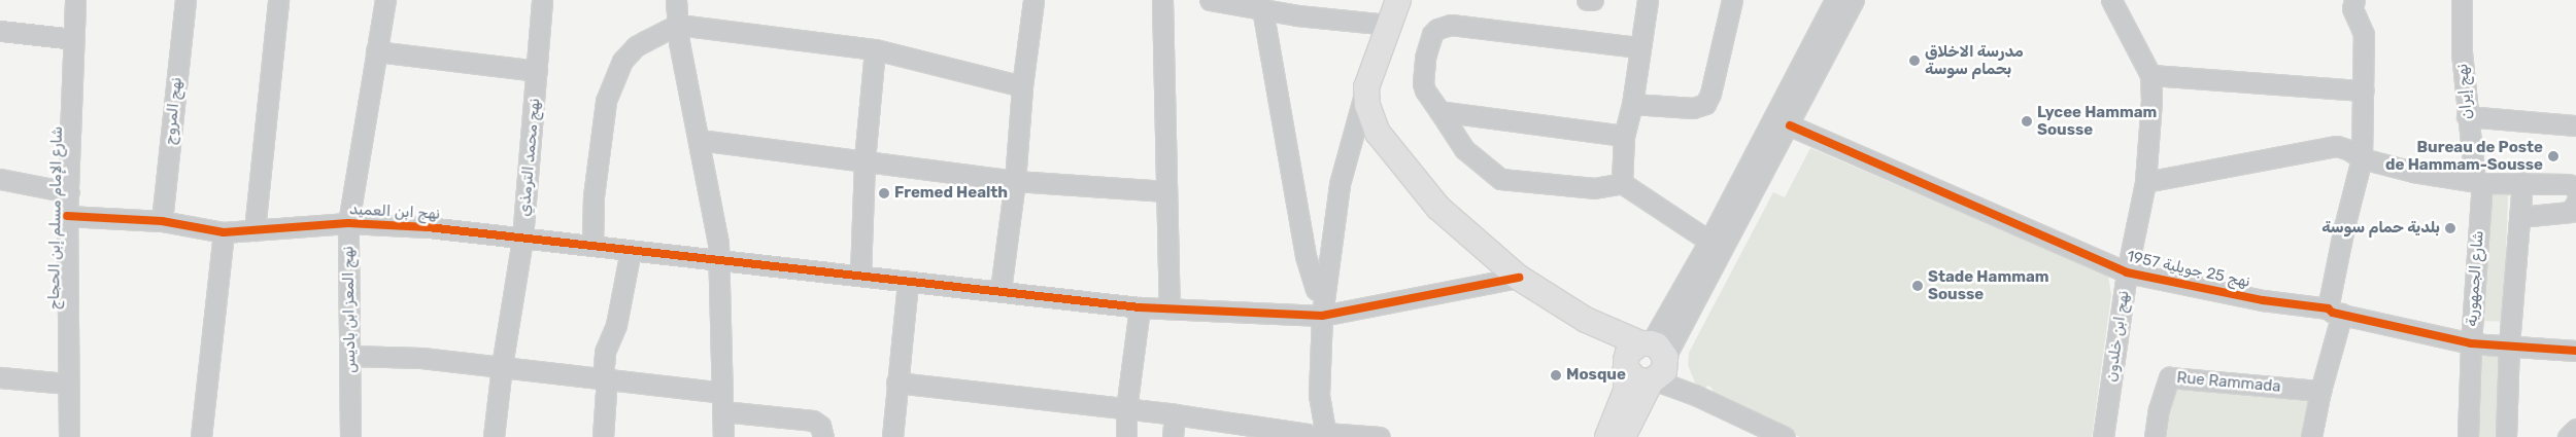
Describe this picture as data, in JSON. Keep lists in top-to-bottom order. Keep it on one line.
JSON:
{"streets":{"street":["نهج إيران","نهج المروج","نهج محمد الترمذي","نهج ابن العميد","شارع اﻹمام مسلم إبن الحجاج","نهج 25 جويلية 1957","شارع الجمهورية","نهج المعز ابن باديس","نهج ابن خلدون","Rue Rammada"]},"crossings":[["نهج إيران","شارع الجمهورية"],["نهج المروج","نهج ابن العميد"],["نهج محمد الترمذي","نهج ابن العميد"],["نهج ابن العميد","شارع اﻹمام مسلم إبن الحجاج"],["نهج ابن العميد","نهج المعز ابن باديس"],["نهج 25 جويلية 1957","شارع الجمهورية"],["نهج 25 جويلية 1957","نهج ابن خلدون"]],"places":["مدرسة الاخلاق بحمام سوسة","Lycee Hammam Sousse","Bureau de Poste de Hammam-Sousse","Fremed Health","بلدية حمام سوسة","Stade Hammam Sousse","Mosque"]}
